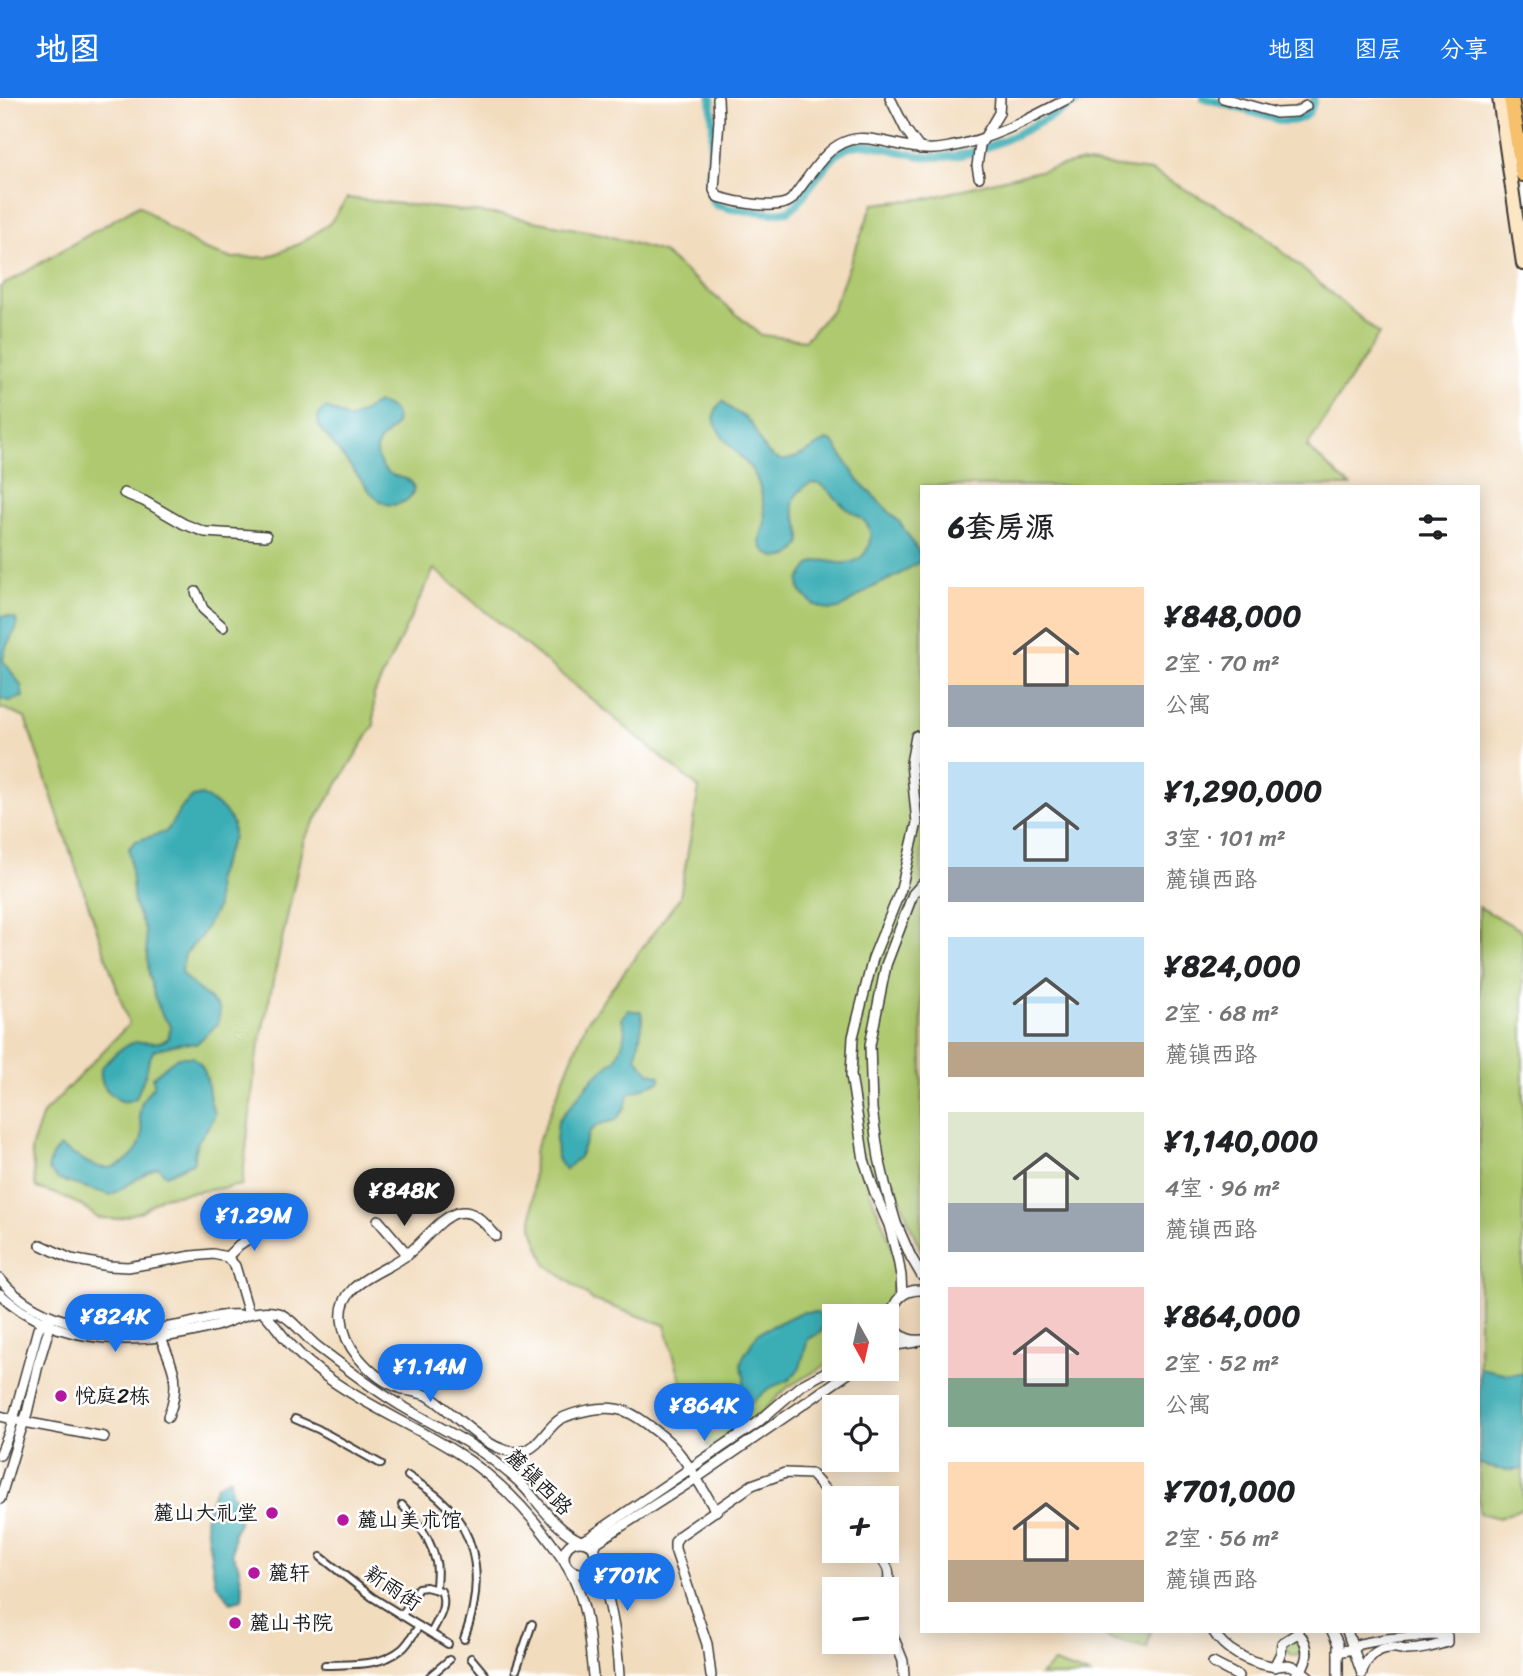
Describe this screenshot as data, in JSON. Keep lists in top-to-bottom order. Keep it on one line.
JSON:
{"streets":{"street":["麓镇西路","新雨街"]},"places":["悦庭2栋","麓山大礼堂","麓山美术馆","麓轩","麓山书院"],"north":"bottom","page":{"header":"地图","nav":["地图","图层","分享"],"heading":"6套房源","list":[{"name":"¥848,000","note":"2室 · 70 m² · 公寓"},{"name":"¥1,290,000","note":"3室 · 101 m² · 麓镇西路"},{"name":"¥824,000","note":"2室 · 68 m² · 麓镇西路"},{"name":"¥1,140,000","note":"4室 · 96 m² · 麓镇西路"},{"name":"¥864,000","note":"2室 · 52 m² · 公寓"},{"name":"¥701,000","note":"2室 · 56 m² · 麓镇西路"}],"price":["¥848K","¥1.29M","¥824K","¥1.14M","¥864K","¥701K"],"map_buttons":["+","−"]}}
